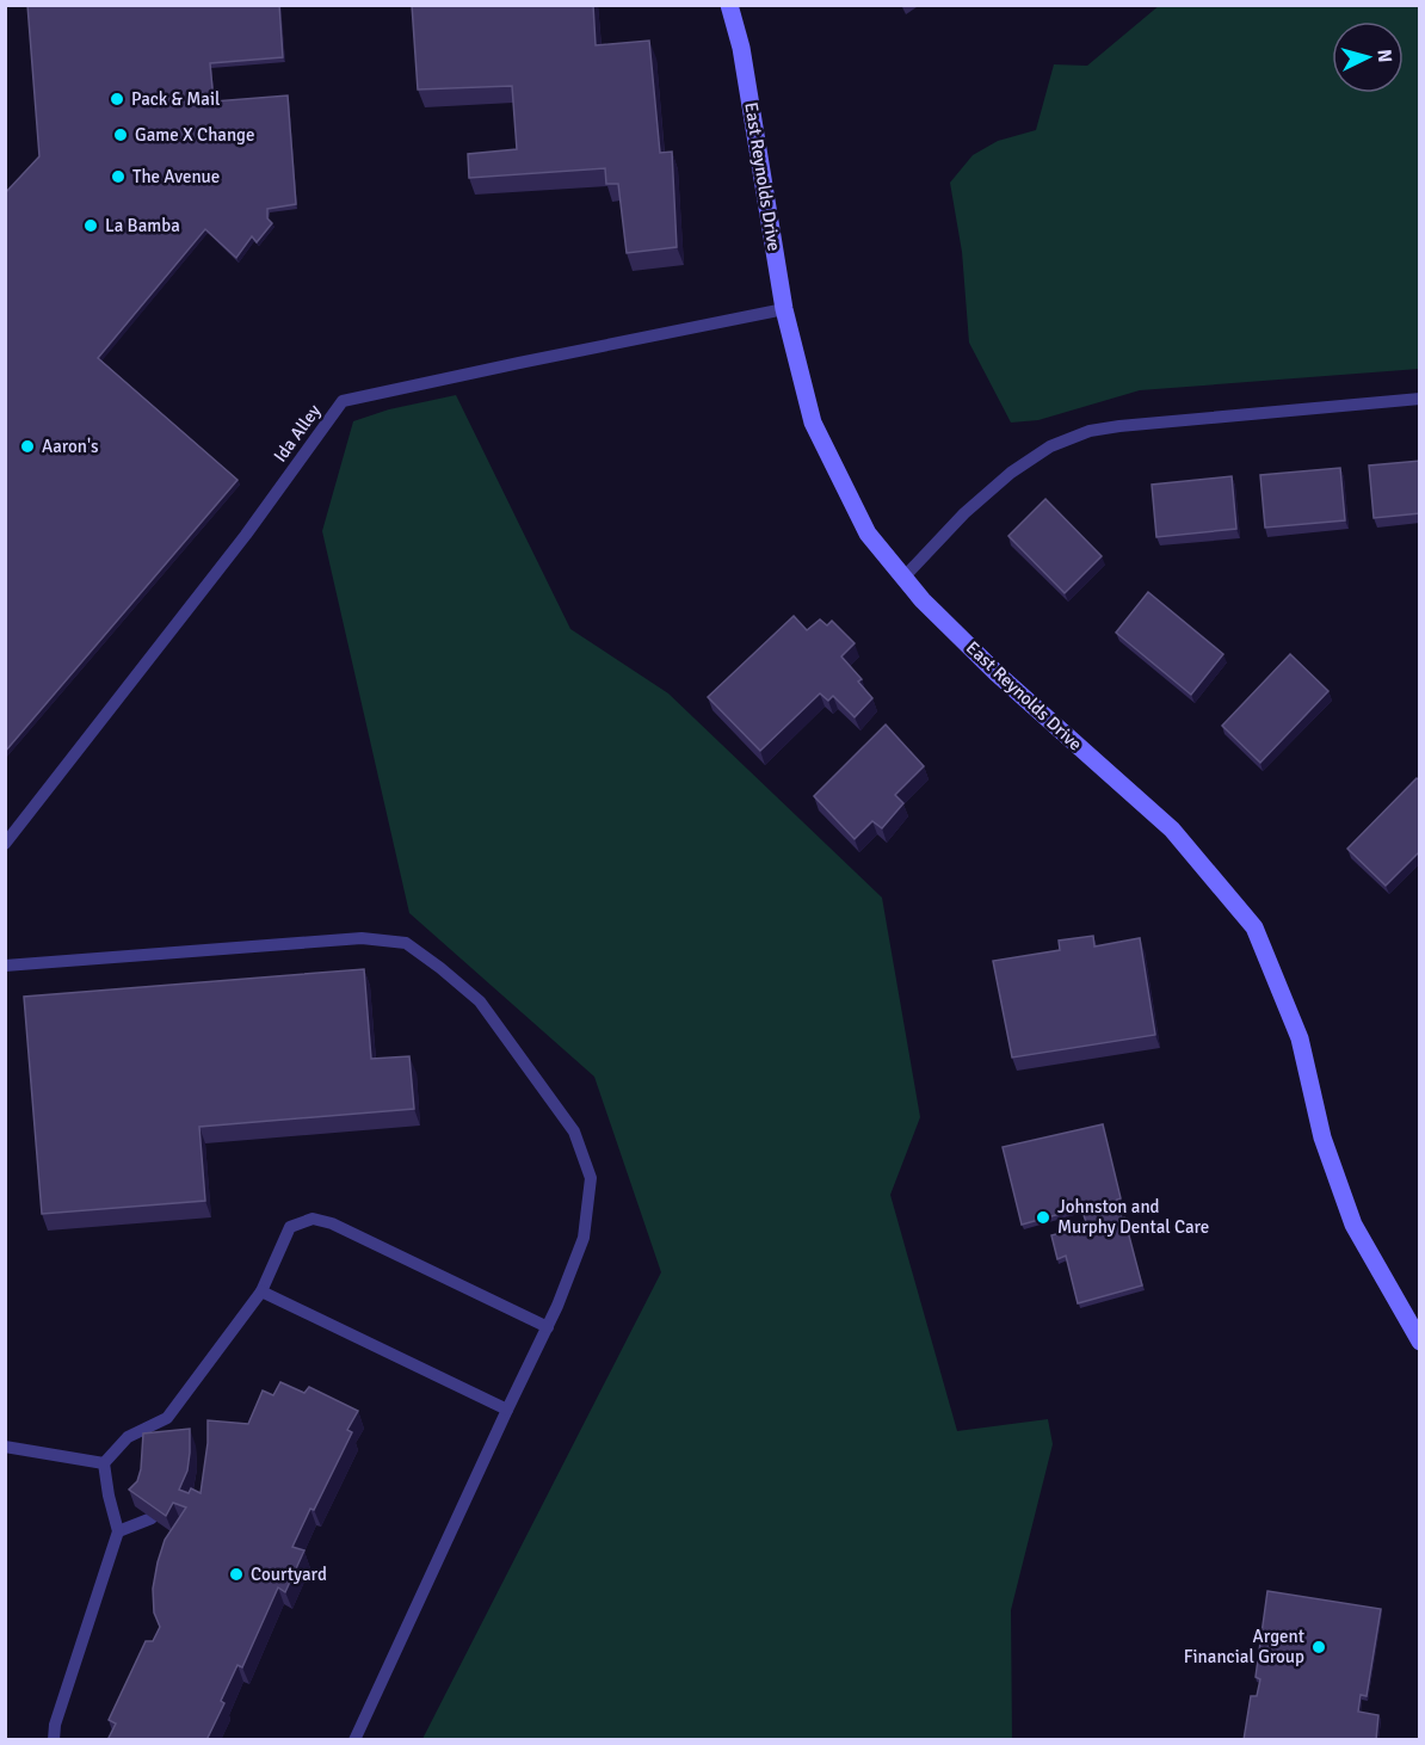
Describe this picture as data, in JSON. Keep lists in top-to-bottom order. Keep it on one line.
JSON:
{"streets":{"street":["East Reynolds Drive"],"lane":["Ida Alley"]},"crossings":[["East Reynolds Drive","Ida Alley"]],"places":["Pack & Mail","Game X Change","The Avenue","La Bamba","Aaron's","Johnston and Murphy Dental Care","Courtyard","Argent Financial Group"],"north":"right"}
